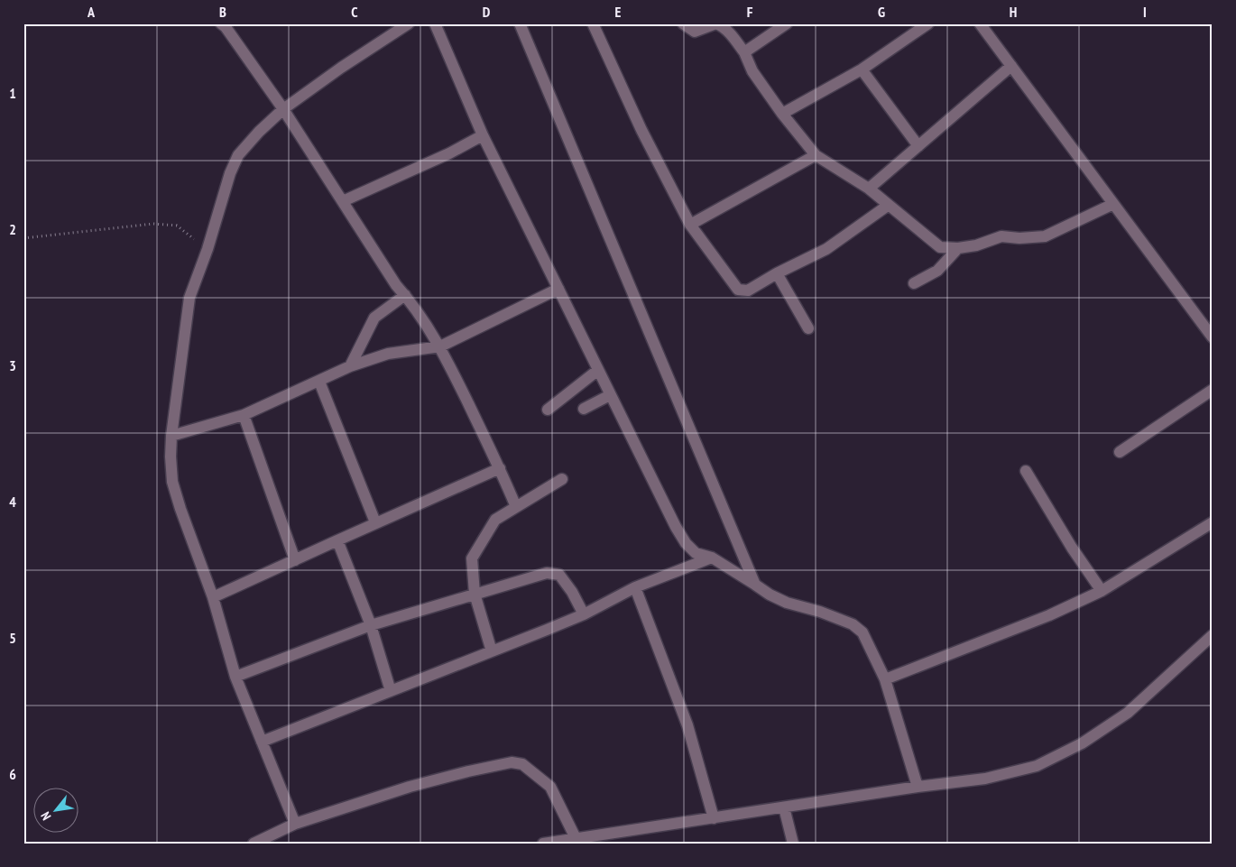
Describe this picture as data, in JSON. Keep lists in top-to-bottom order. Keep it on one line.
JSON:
{"north":"bottom left","grid":{"columns":["A","B","C","D","E","F","G","H","I"],"rows":["1","2","3","4","5","6"]}}
